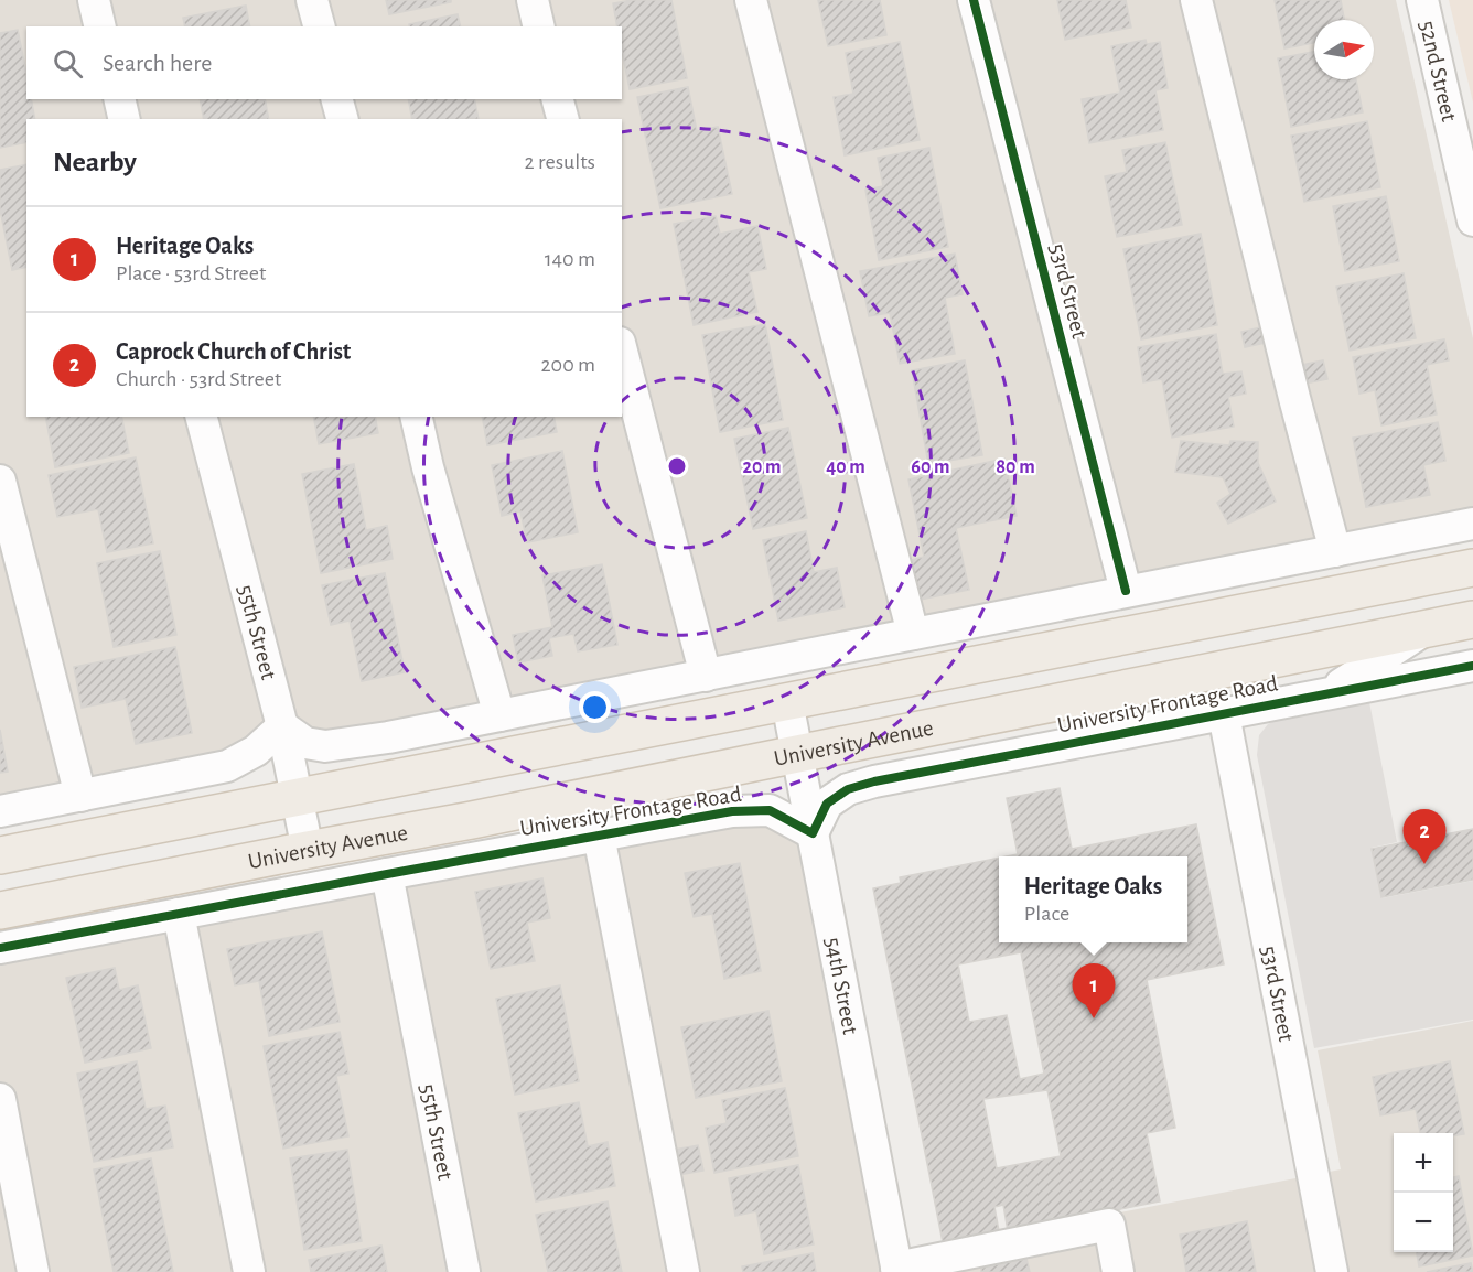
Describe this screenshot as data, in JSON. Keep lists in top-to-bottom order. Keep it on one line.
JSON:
{"streets":{"main road":["University Avenue"],"street":["52nd Street","53rd Street","55th Street","University Frontage Road","54th Street"]},"crossings":[["53rd Street","University Frontage Road"],["55th Street","University Frontage Road"],["55th Street","University Avenue"],["University Frontage Road","54th Street"],["University Avenue","54th Street"]],"north":"right","page":{"search":"Search here","heading":["Nearby","2 results"],"list":[{"mark":"1","name":"Heritage Oaks","note":"Place · 53rd Street","value":"140 m"},{"mark":"2","name":"Caprock Church of Christ","note":"Church · 53rd Street","value":"200 m"}],"pins":["2","1"],"popup":["Heritage Oaks","Place"],"map_buttons":["+","−"]},"rings":["20 m","40 m","60 m","80 m"]}
